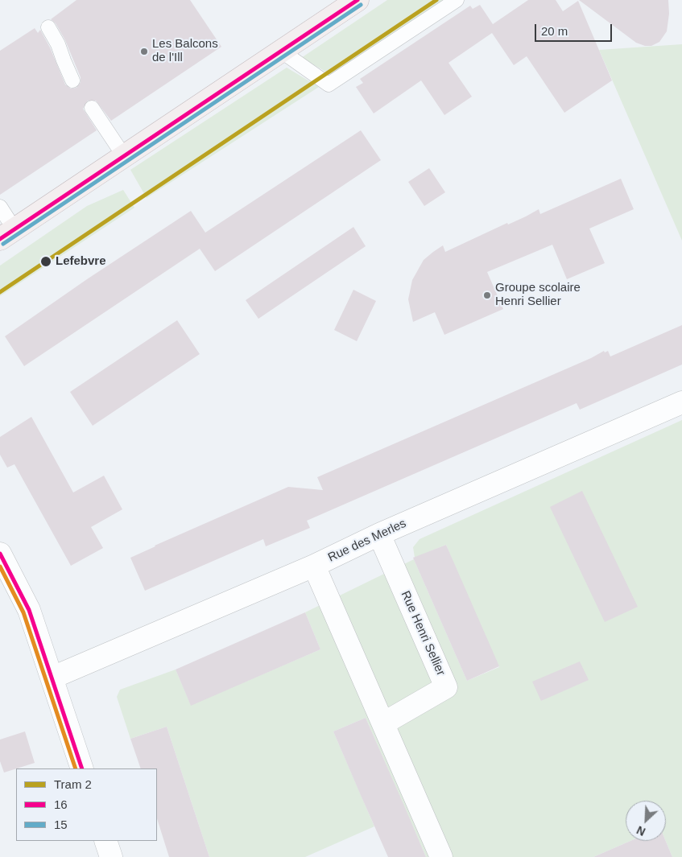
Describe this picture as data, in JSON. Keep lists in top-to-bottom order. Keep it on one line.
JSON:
{"streets":{"street":["Rue des Merles","Rue Henri Sellier"]},"crossings":[["Rue des Merles","Rue Henri Sellier"]],"places":["Les Balcons de l'Ill","Lefebvre","Groupe scolaire Henri Sellier"],"lines":["tram line 2","transit line 16","transit line 15"],"legend":["Tram 2","16","15"],"scale_bar":"20 m","north":"bottom left"}
